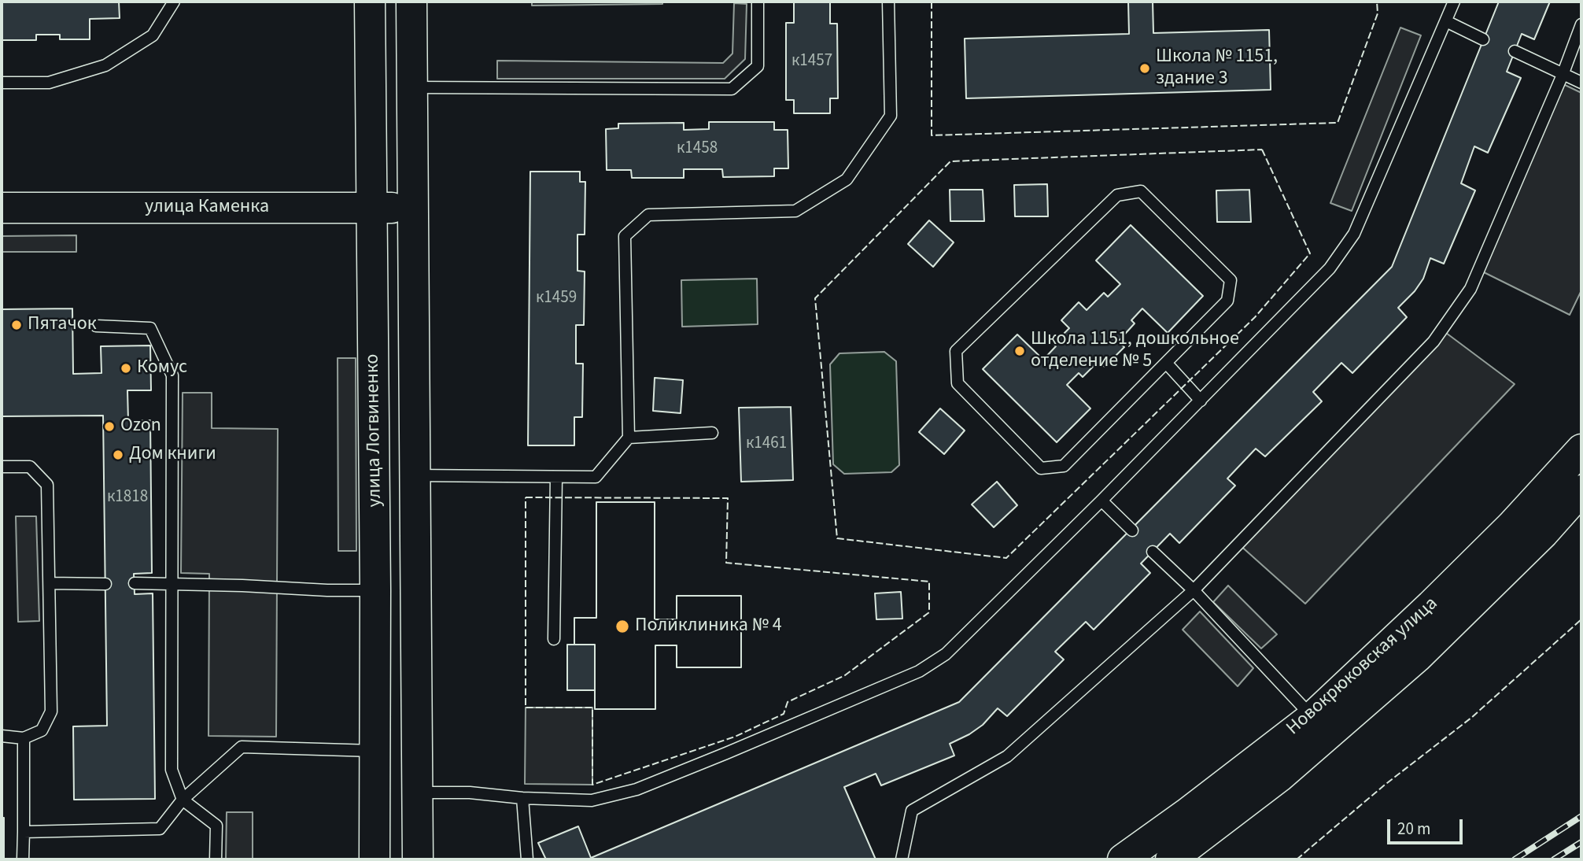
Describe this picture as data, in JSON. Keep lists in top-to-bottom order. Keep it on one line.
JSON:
{"streets":{"main road":["улица Каменка","улица Логвиненко","Новокрюковская улица"]},"crossings":[["улица Каменка","улица Логвиненко"]],"places":["Школа № 1151, здание 3","Пятачок","Школа 1151, дошкольное отделение № 5","Комус","Ozon","Дом книги","Поликлиника № 4"],"house_numbers":["к1457","к1458","к1459","к1461","к1818"],"scale_bar":"20 m"}
